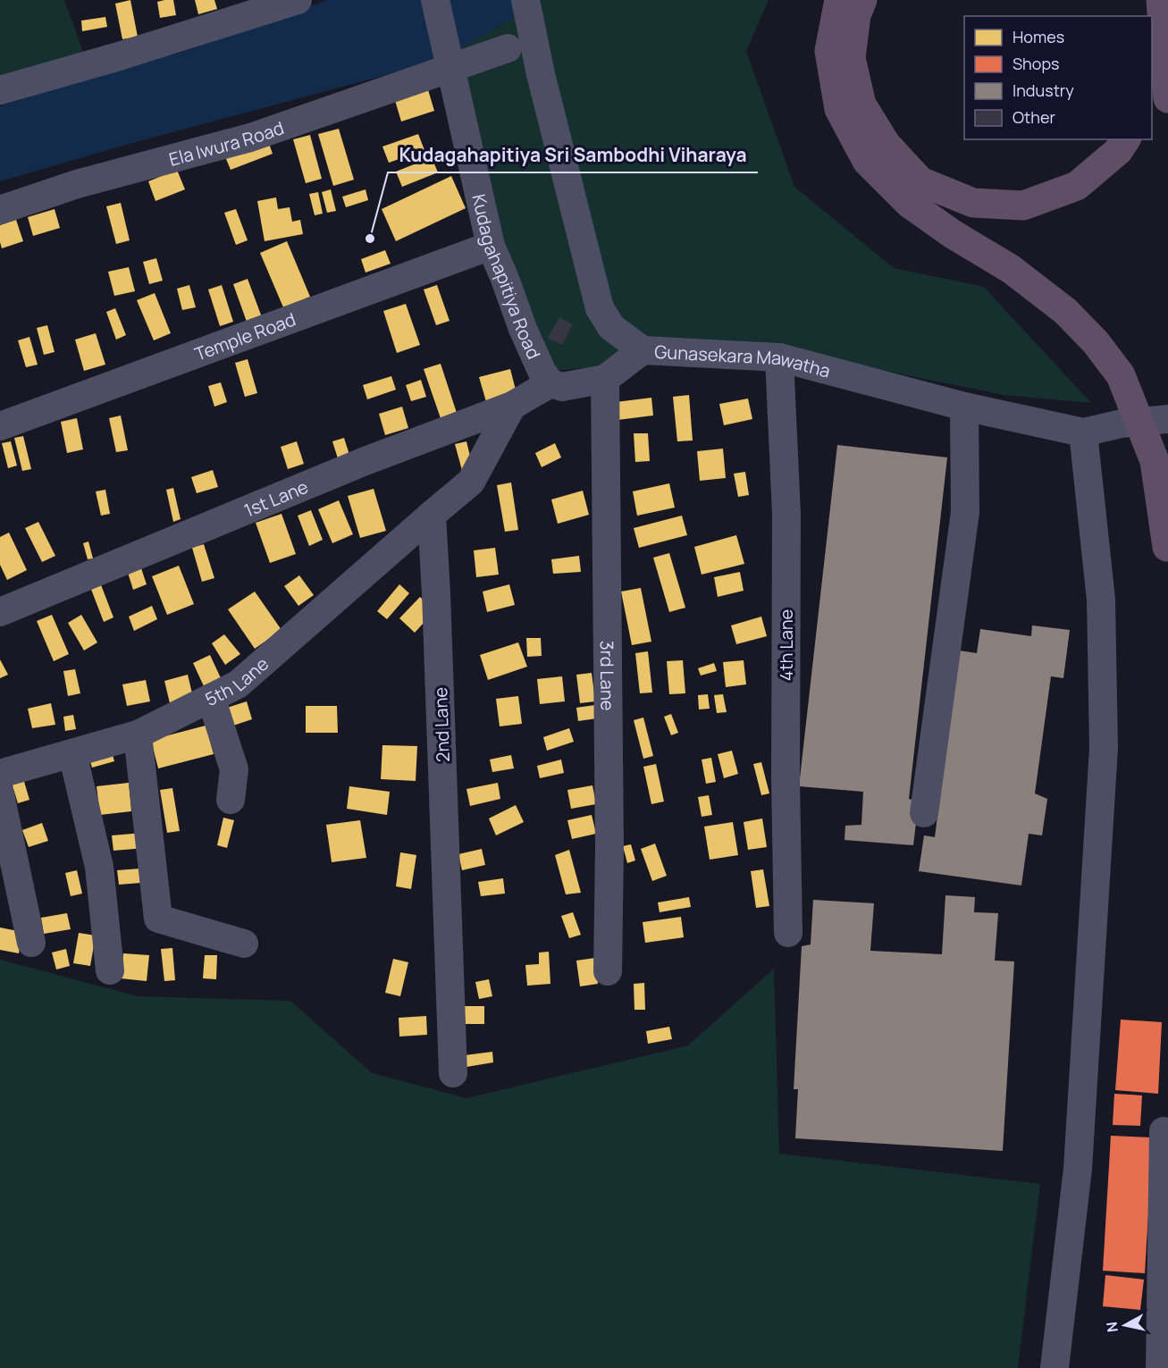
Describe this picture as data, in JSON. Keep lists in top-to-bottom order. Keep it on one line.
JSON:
{"streets":{"street":["Ela Iwura Road","Kudagahapitiya Road","Temple Road","Gunasekara Mawatha","1st Lane","4th Lane","3rd Lane","5th Lane","2nd Lane"]},"crossings":[["Ela Iwura Road","Kudagahapitiya Road"],["Kudagahapitiya Road","Temple Road"],["Kudagahapitiya Road","1st Lane"],["Gunasekara Mawatha","4th Lane"],["5th Lane","2nd Lane"]],"places":["Kudagahapitiya Sri Sambodhi Viharaya"],"legend":["Homes","Shops","Industry","Other"],"north":"left"}
